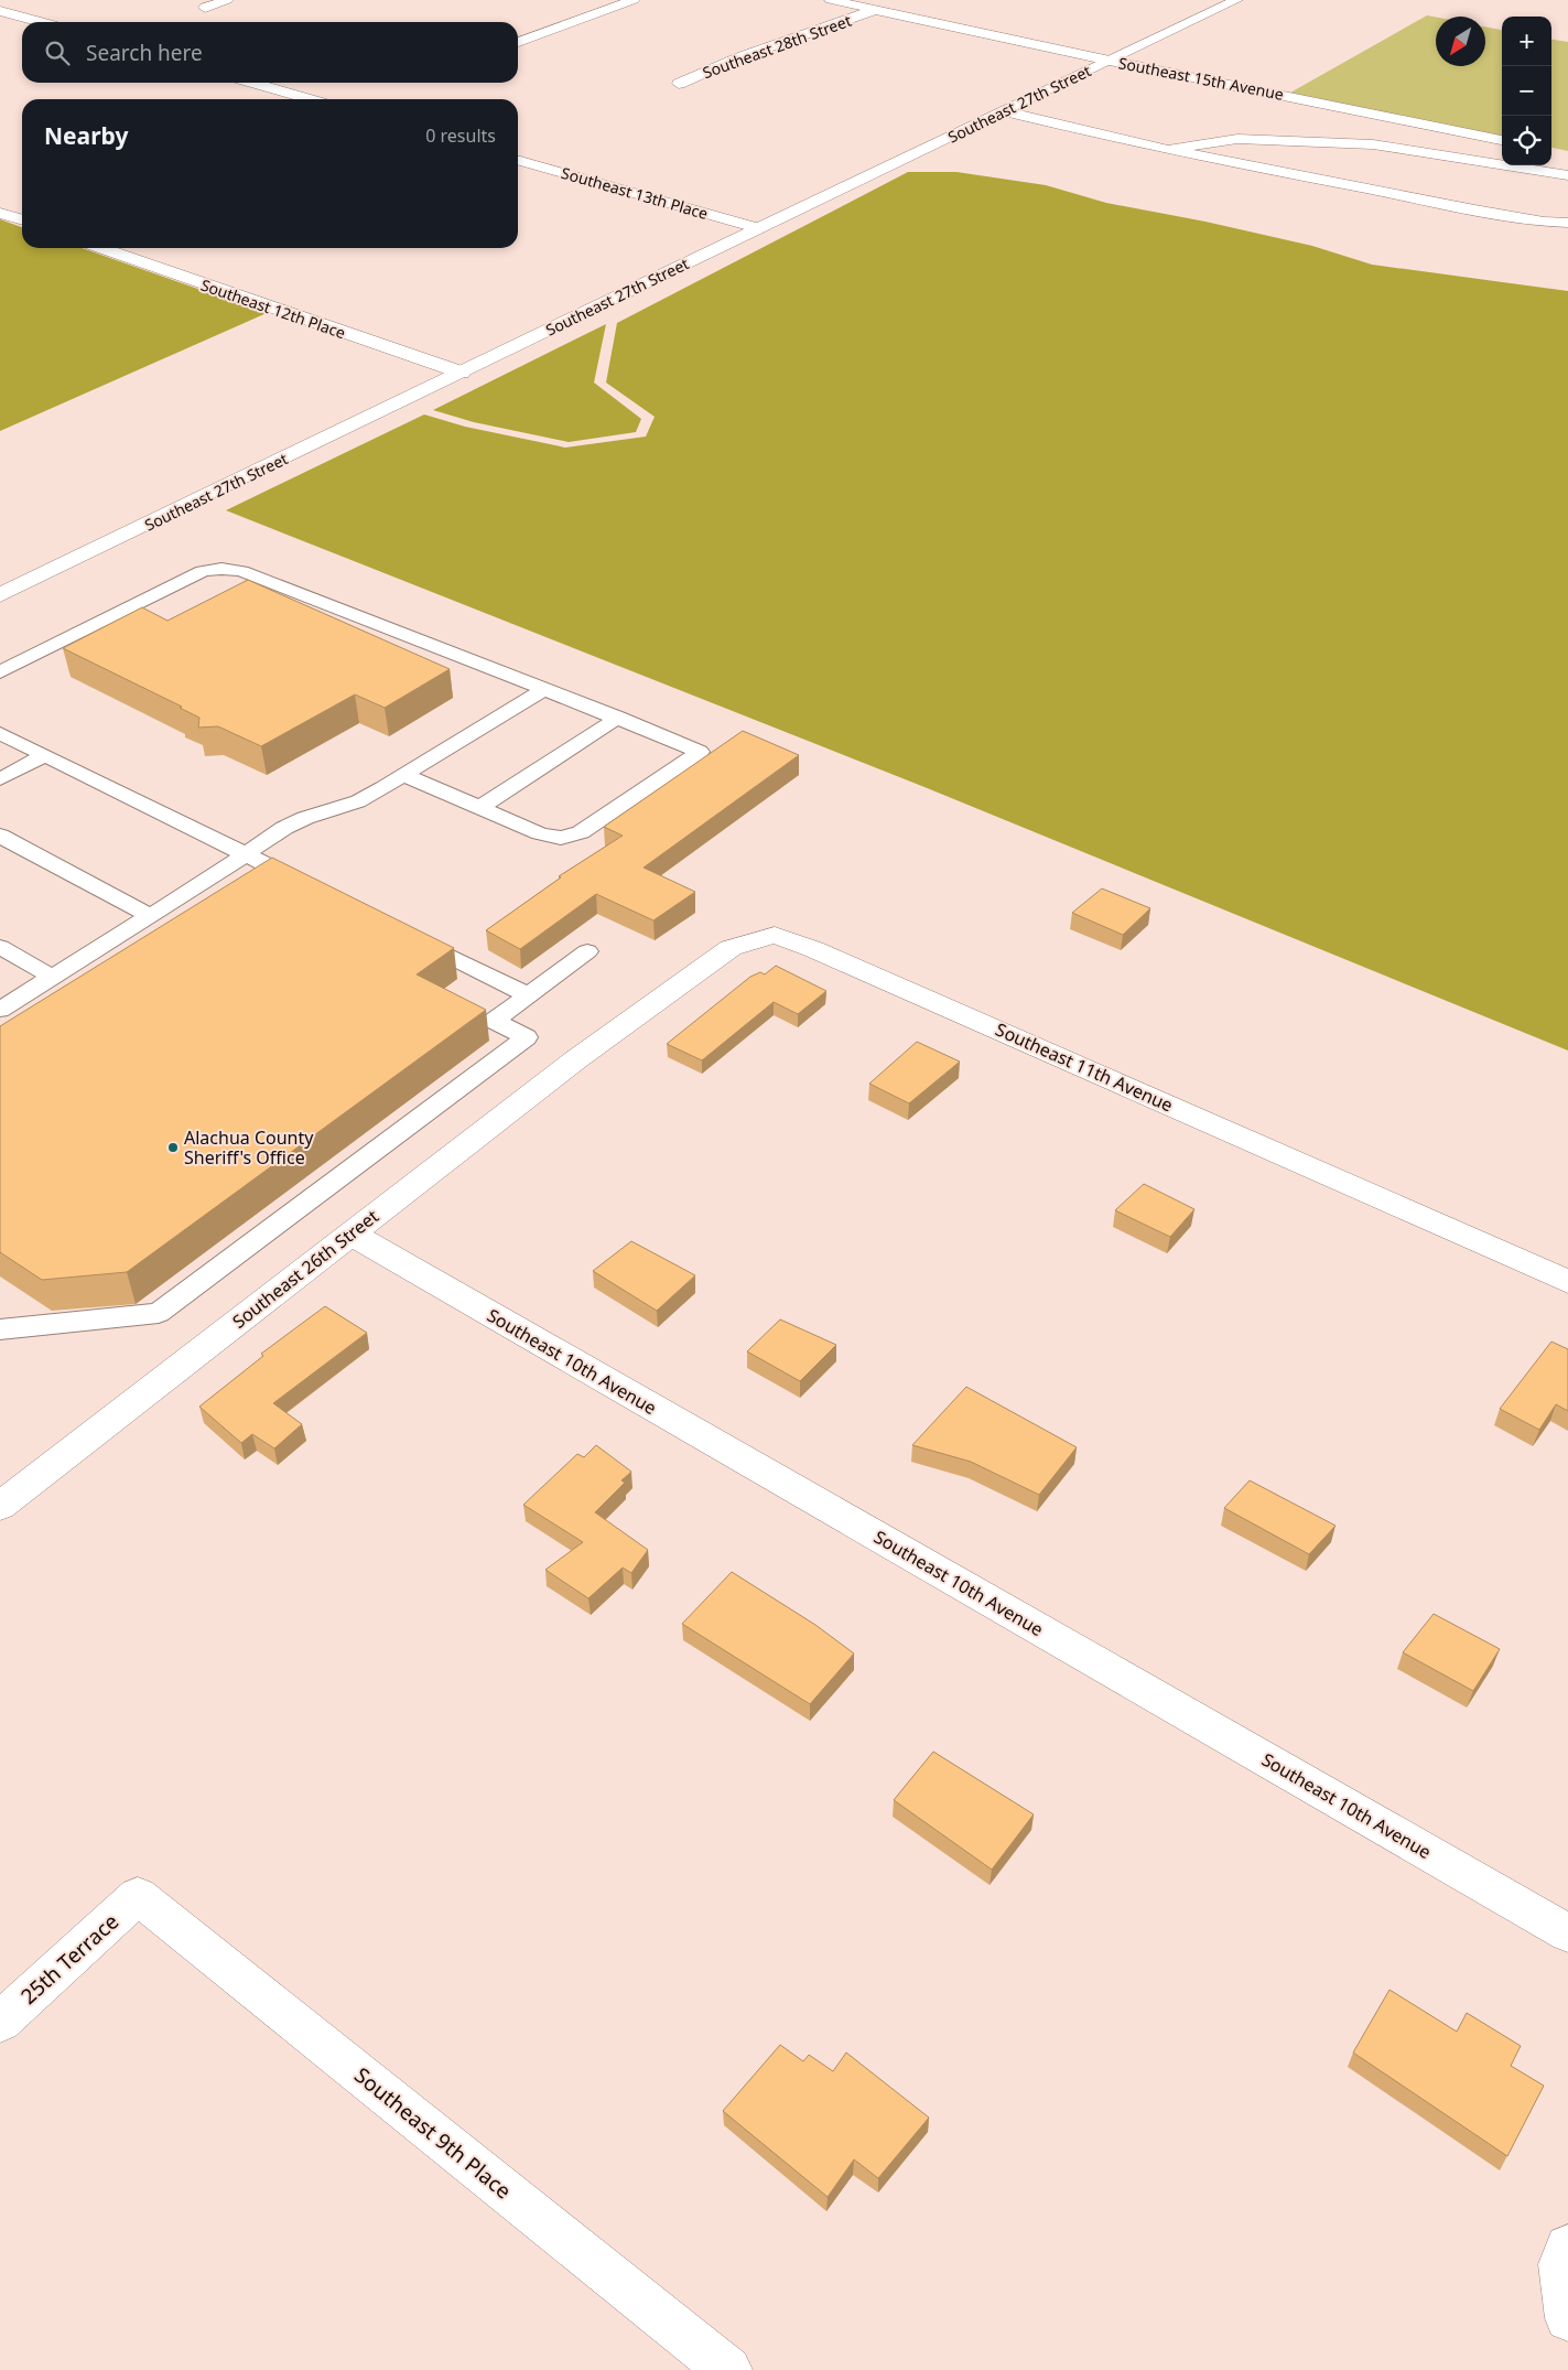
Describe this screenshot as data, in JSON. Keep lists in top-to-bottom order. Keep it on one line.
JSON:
{"streets":{"street":["Southeast 28th Street","Southeast 15th Avenue","Southeast 27th Street","Southeast 13th Place","Southeast 12th Place","Southeast 11th Avenue","Southeast 26th Street","Southeast 10th Avenue","25th Terrace","Southeast 9th Place"]},"crossings":[["Southeast 28th Street","Southeast 15th Avenue"],["Southeast 15th Avenue","Southeast 27th Street"],["Southeast 27th Street","Southeast 13th Place"],["Southeast 27th Street","Southeast 12th Place"],["Southeast 11th Avenue","Southeast 26th Street"],["Southeast 26th Street","Southeast 10th Avenue"],["25th Terrace","Southeast 9th Place"]],"places":["Alachua County Sheriff's Office"],"north":"bottom left","page":{"map_buttons":["+","−"],"search":"Search here","heading":["Nearby","0 results"]}}
